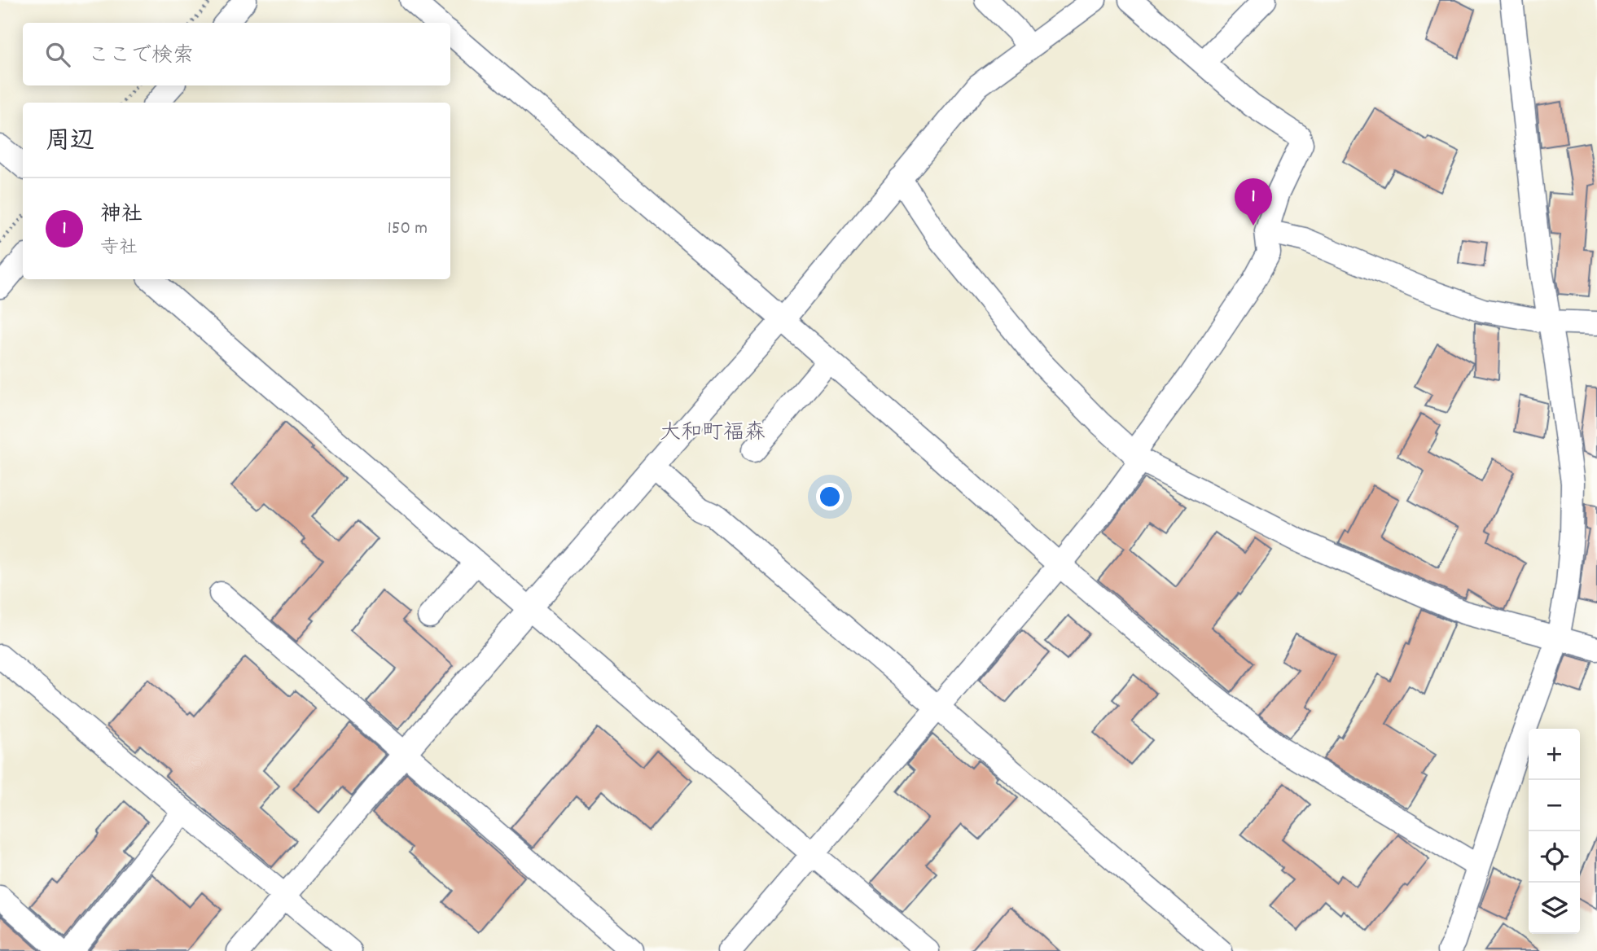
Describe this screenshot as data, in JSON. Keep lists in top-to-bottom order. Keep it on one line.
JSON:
{"districts":["大和町福森"],"page":{"search":"ここで検索","heading":"周辺","list":[{"mark":"1","name":"神社","note":"寺社","value":"150 m"}],"pins":"1","map_buttons":["+","−"]}}
